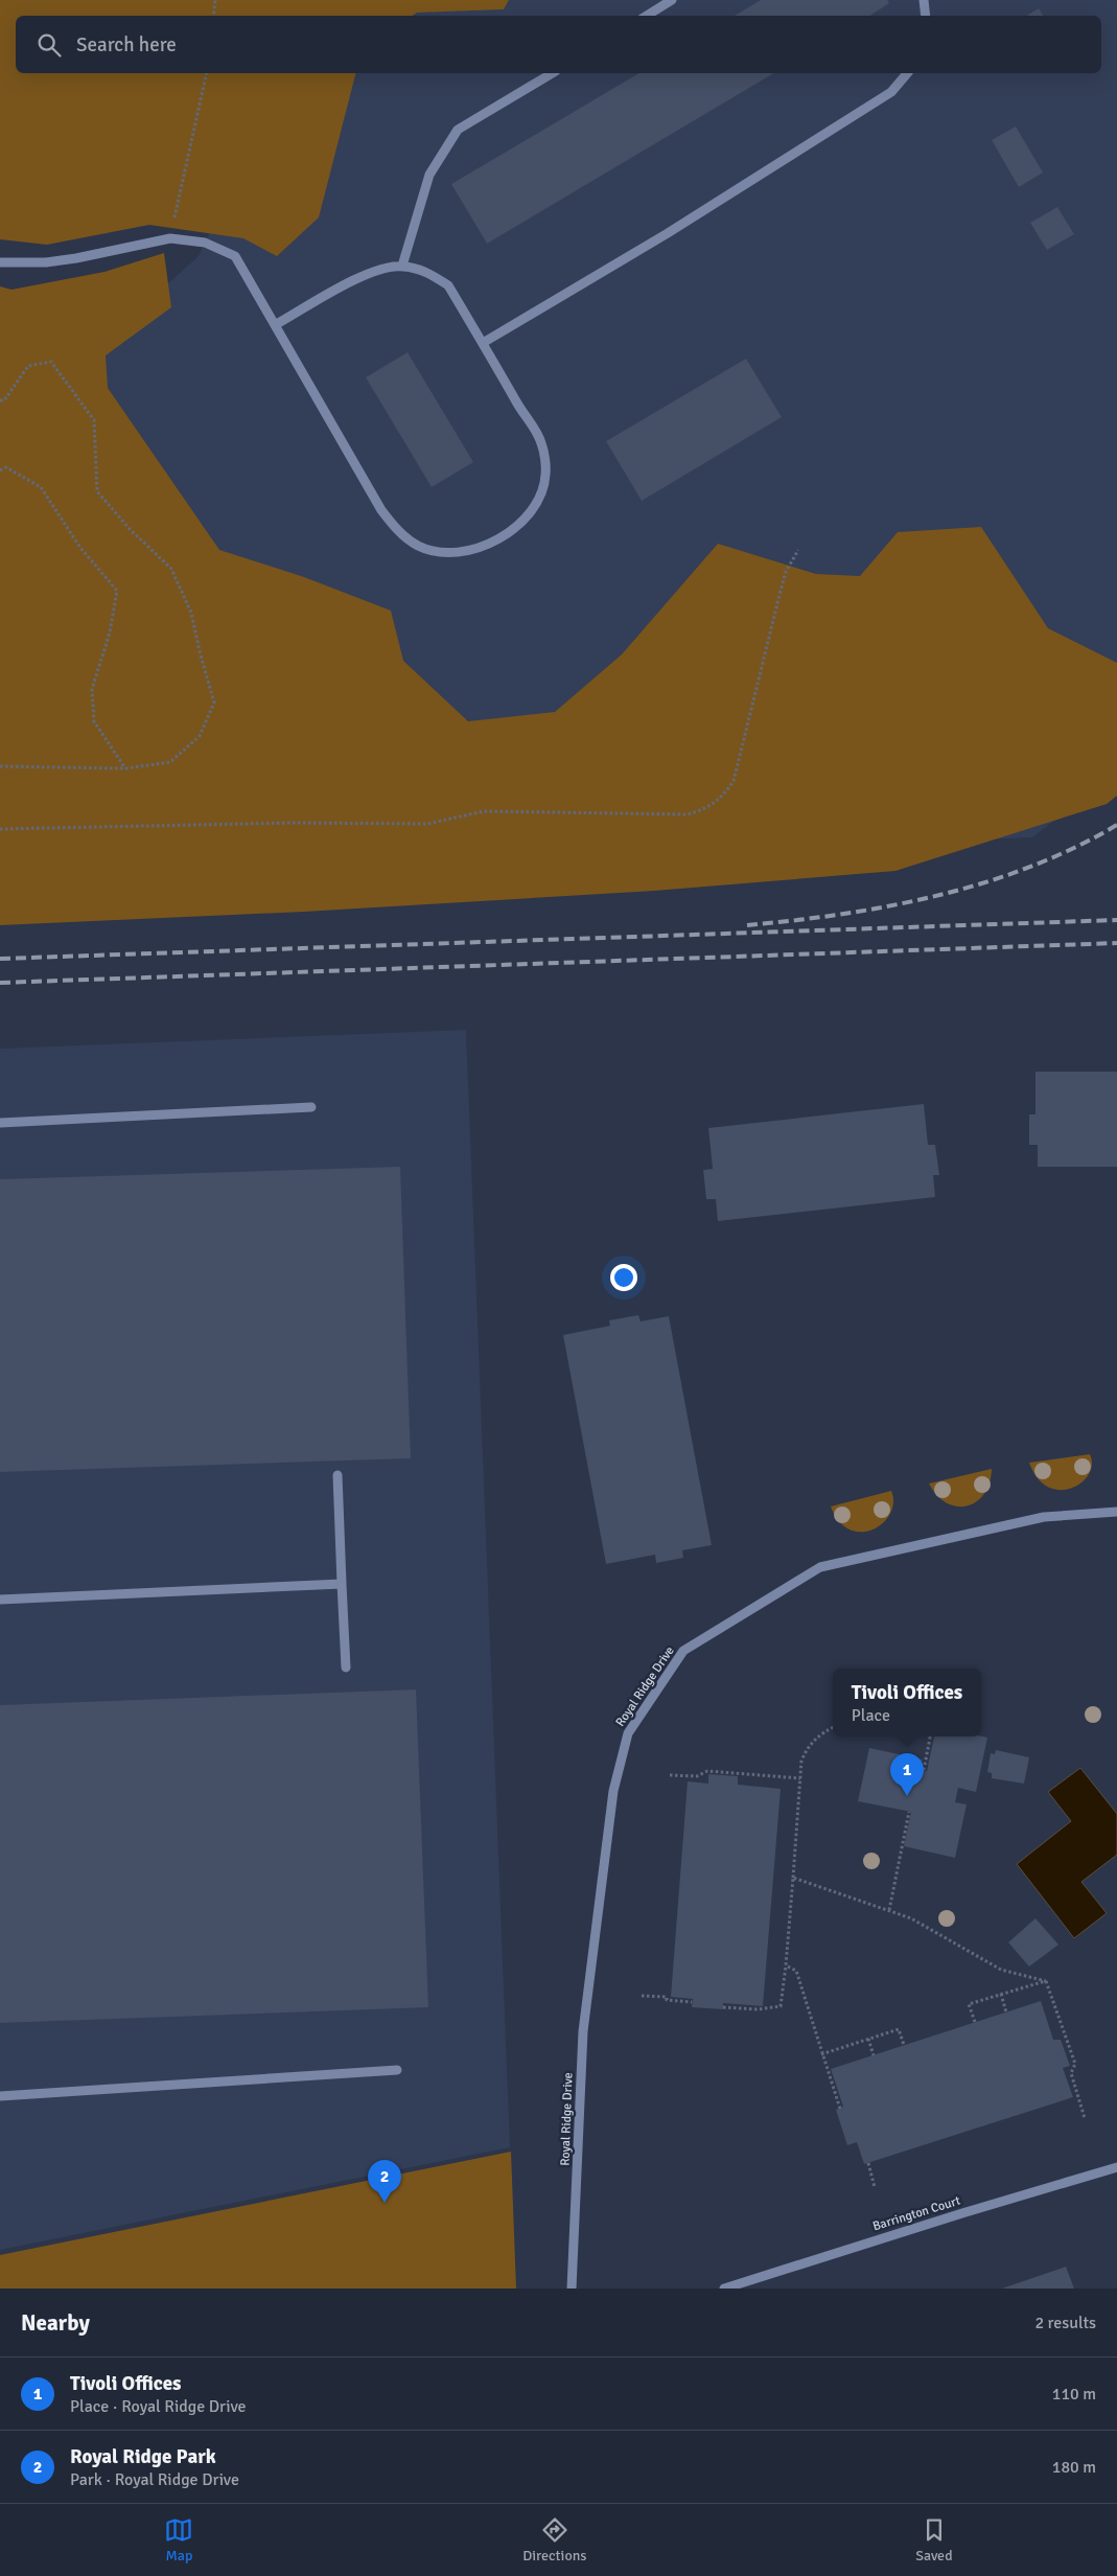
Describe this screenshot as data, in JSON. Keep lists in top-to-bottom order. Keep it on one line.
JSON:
{"streets":{"street":["Royal Ridge Drive","Barrington Court"]},"page":{"search":"Search here","popup":["Tivoli Offices","Place"],"pins":["1","2"],"heading":["Nearby","2 results"],"list":[{"mark":"1","name":"Tivoli Offices","note":"Place · Royal Ridge Drive","value":"110 m"},{"mark":"2","name":"Royal Ridge Park","note":"Park · Royal Ridge Drive","value":"180 m"}],"nav":["Map","Directions","Saved"]}}
